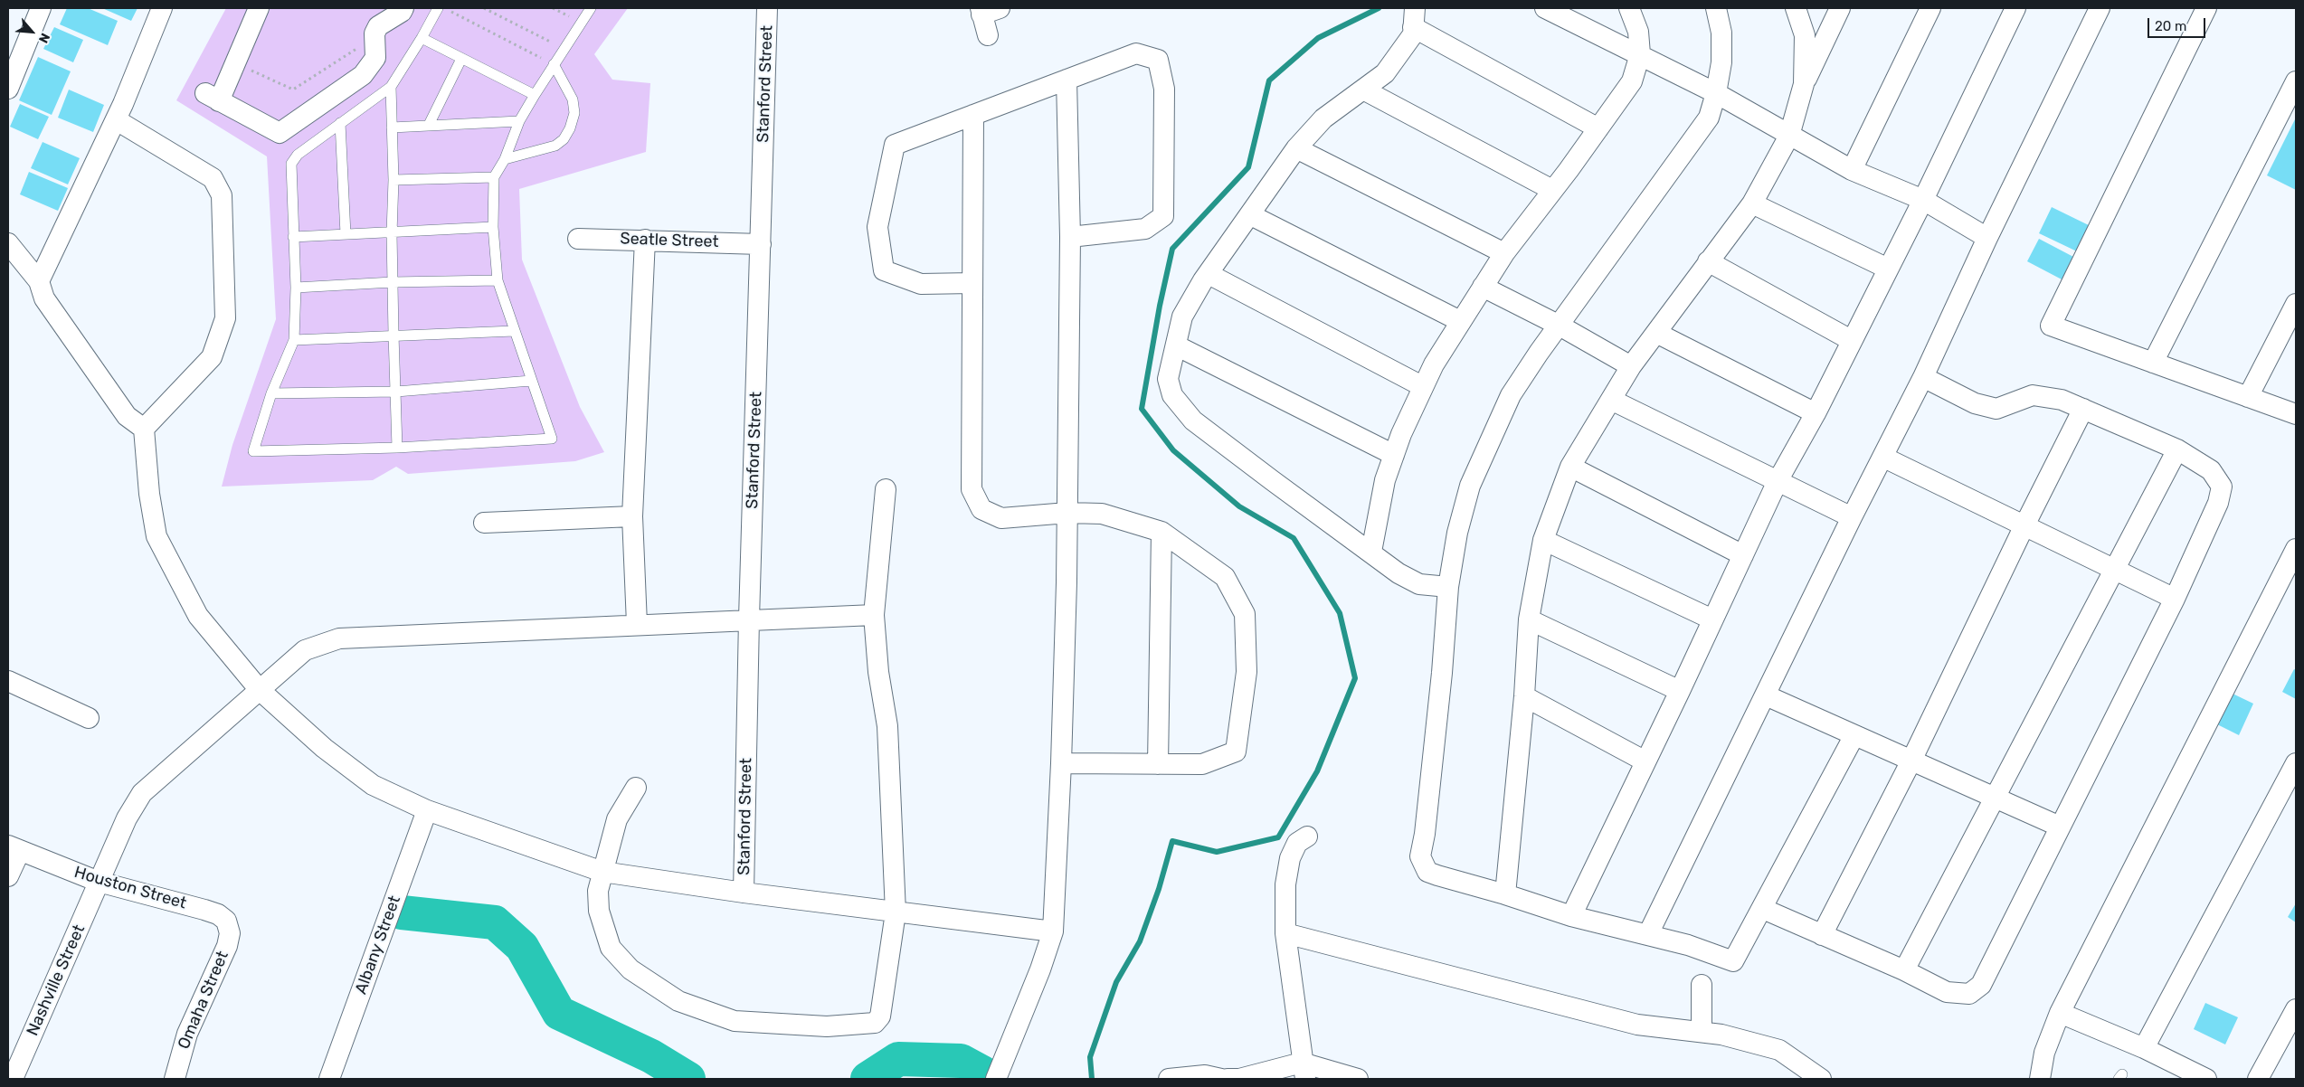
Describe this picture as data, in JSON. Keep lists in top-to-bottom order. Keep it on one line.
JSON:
{"streets":{"street":["Stanford Street","Seatle Street","Houston Street","Albany Street","Nashville Street","Omaha Street"]},"crossings":[["Stanford Street","Seatle Street"],["Stanford Street","Nashville Street"],["Houston Street","Nashville Street"],["Houston Street","Omaha Street"]],"scale_bar":"20 m","north":"bottom right"}
